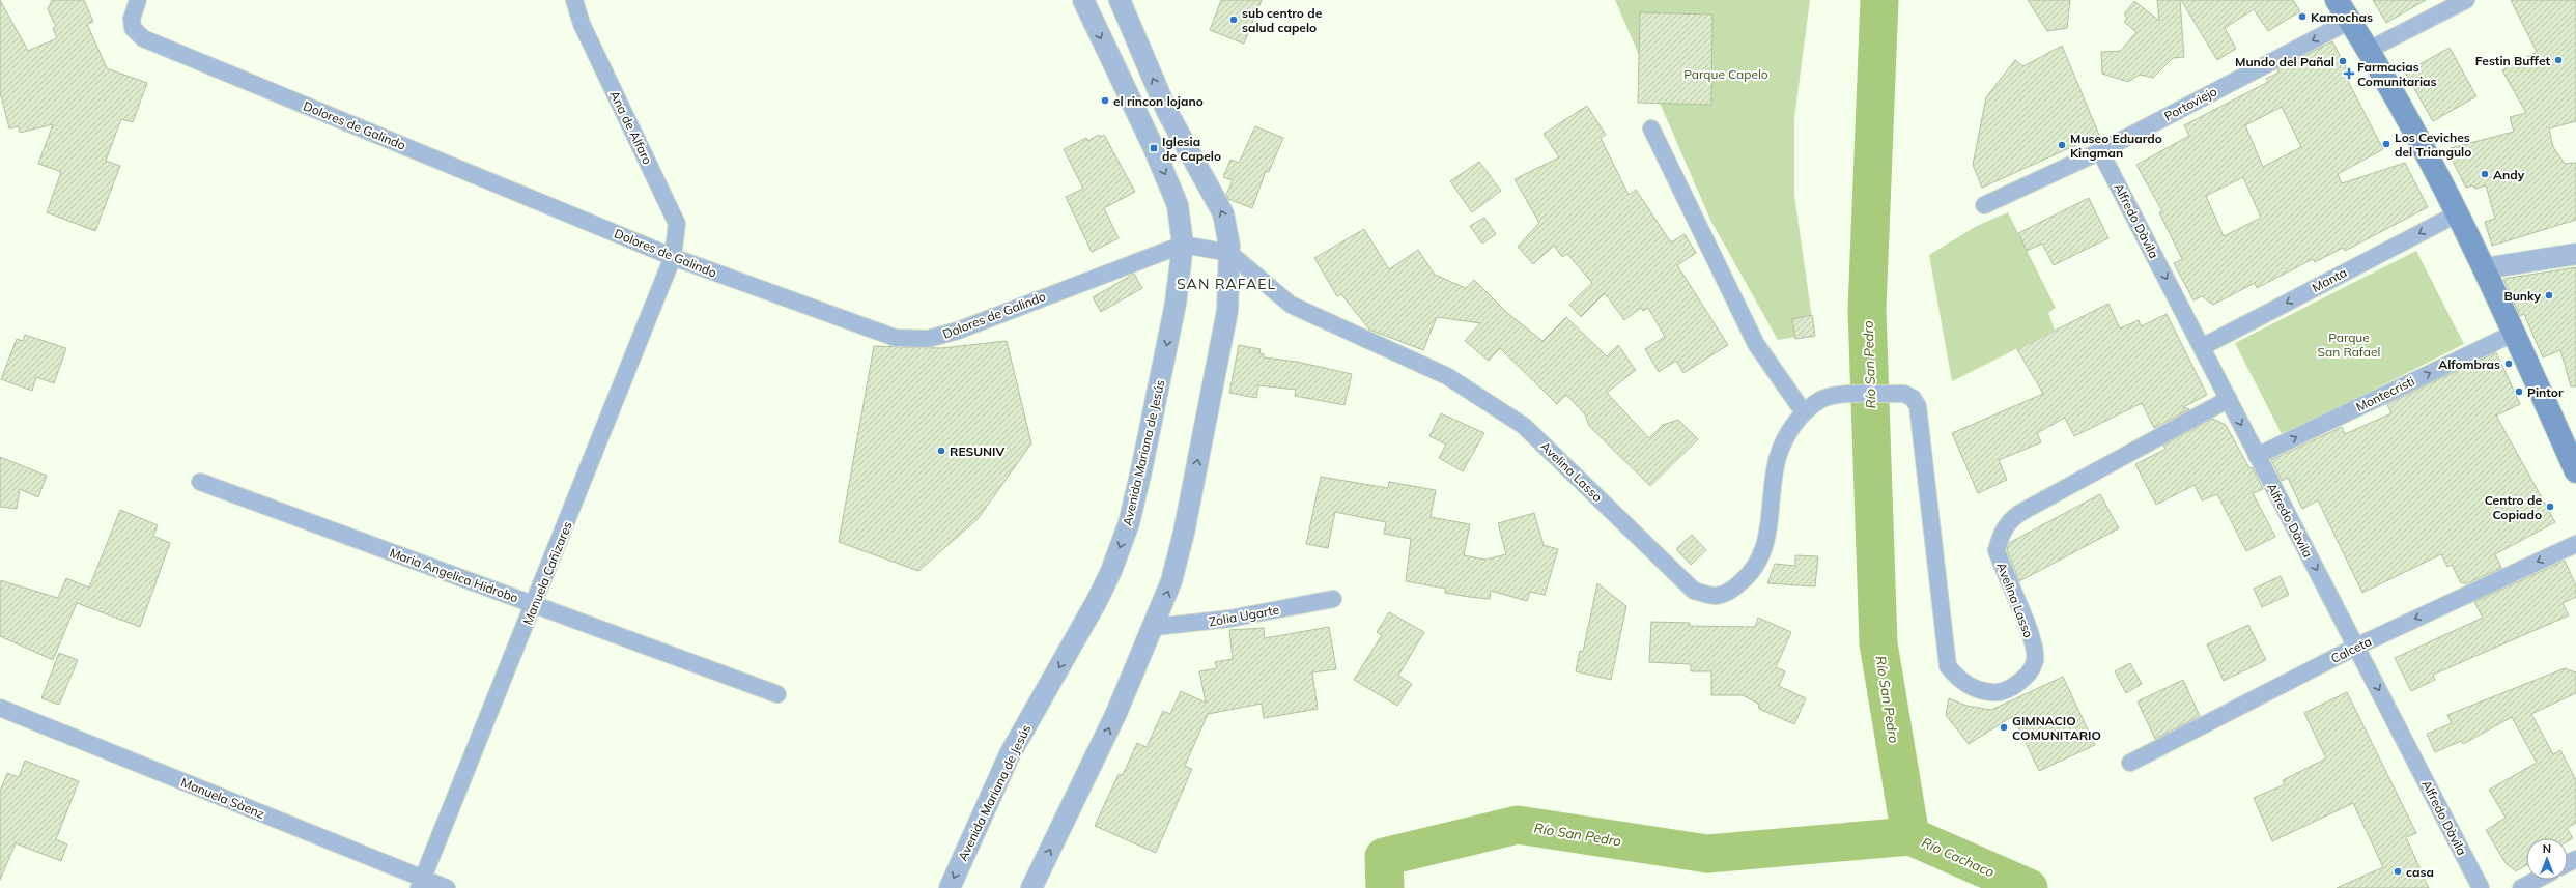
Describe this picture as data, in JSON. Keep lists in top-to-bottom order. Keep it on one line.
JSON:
{"streets":{"street":["Portoviejo","Dolores de Galindo","Ana de Alfaro","Alfredo Dàvila","Manta","Montecristi","Avenida Mariana de Jesús","Avelina Lasso","Manuela Cañizares","Maria Angelica Hidrobo","ZoIia Ugarte","Calceta","Manuela Sàenz"]},"crossings":[["Portoviejo","Alfredo Dàvila"],["Dolores de Galindo","Ana de Alfaro"],["Dolores de Galindo","Avenida Mariana de Jesús"],["Dolores de Galindo","Manuela Cañizares"],["Ana de Alfaro","Manuela Cañizares"],["Alfredo Dàvila","Manta"],["Alfredo Dàvila","Montecristi"],["Alfredo Dàvila","Avelina Lasso"],["Alfredo Dàvila","Calceta"],["Manuela Cañizares","Maria Angelica Hidrobo"],["Manuela Cañizares","Manuela Sàenz"]],"one_way":["Portoviejo","Alfredo Dàvila","Manta","Montecristi","Calceta"],"districts":["SAN RAFAEL"],"water":["Río San Pedro","Río Cachaco"],"parks":["Parque Capelo","Parque San Rafael"],"places":{"other":["Kamochas","sub centro de salud capelo","Festin Buffet","Mundo del Pañal","el rincon lojano","Los Ceviches del Triangulo","Museo Eduardo Kingman","Andy","Bunky","Alfombras","Pintor","RESUNIV","Centro de Copiado","GIMNACIO COMUNITARIO","casa"],"health":["Farmacias Comunitarias"],"transit":["Iglesia de Capelo"]},"north":"top"}
